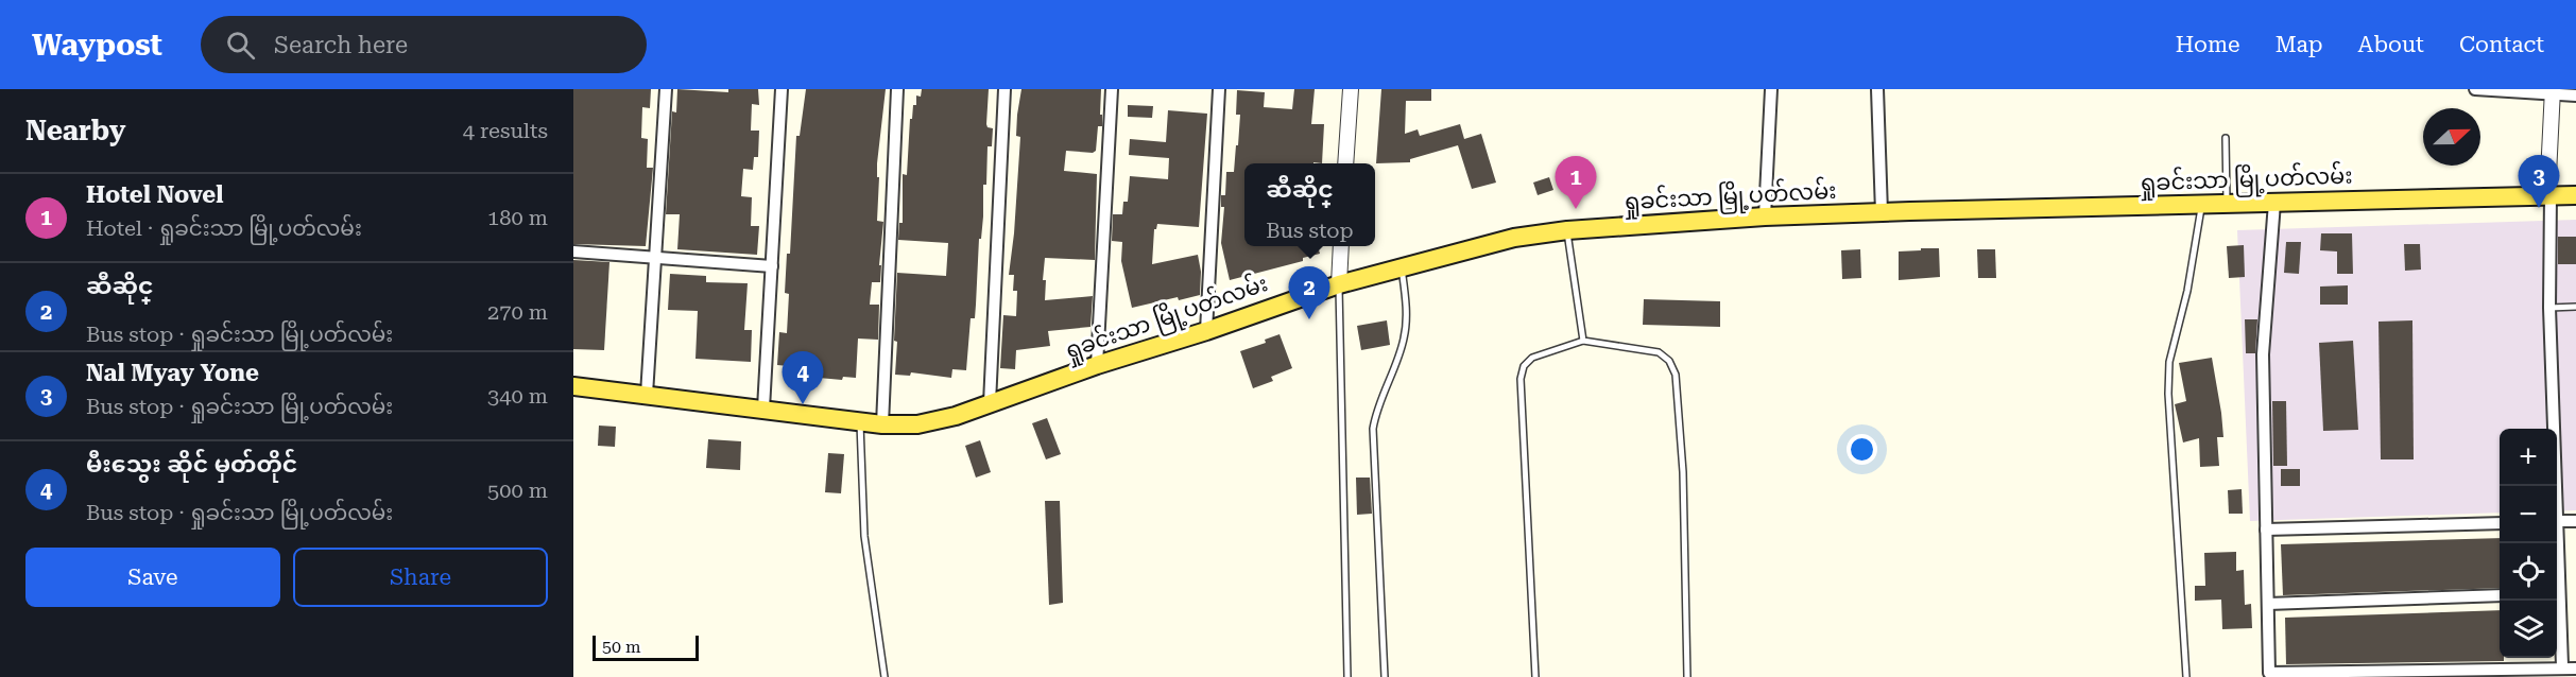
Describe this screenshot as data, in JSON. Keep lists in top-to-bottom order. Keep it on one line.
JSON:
{"streets":{"main road":["ရှုခင်းသာ မြို့ပတ်လမ်း"]},"scale_bar":"50 m","north":"right","page":{"header":"Waypost","search":"Search here","nav":["Home","Map","About","Contact"],"heading":["Nearby","4 results"],"pins":["3","1","2","4"],"popup":["ဆီဆိုင္","Bus stop"],"list":[{"mark":"1","name":"Hotel Novel","note":"Hotel · ရှုခင်းသာ မြို့ပတ်လမ်း","value":"180 m"},{"mark":"2","name":"ဆီဆိုင္","note":"Bus stop · ရှုခင်းသာ မြို့ပတ်လမ်း","value":"270 m"},{"mark":"3","name":"Nal Myay Yone","note":"Bus stop · ရှုခင်းသာ မြို့ပတ်လမ်း","value":"340 m"},{"mark":"4","name":"မီးသွေး ဆိုင် မှတ်တိုင်","note":"Bus stop · ရှုခင်းသာ မြို့ပတ်လမ်း","value":"500 m"}],"map_buttons":["+","−"],"buttons":["Save","Share"],"scale":"50 m"}}
